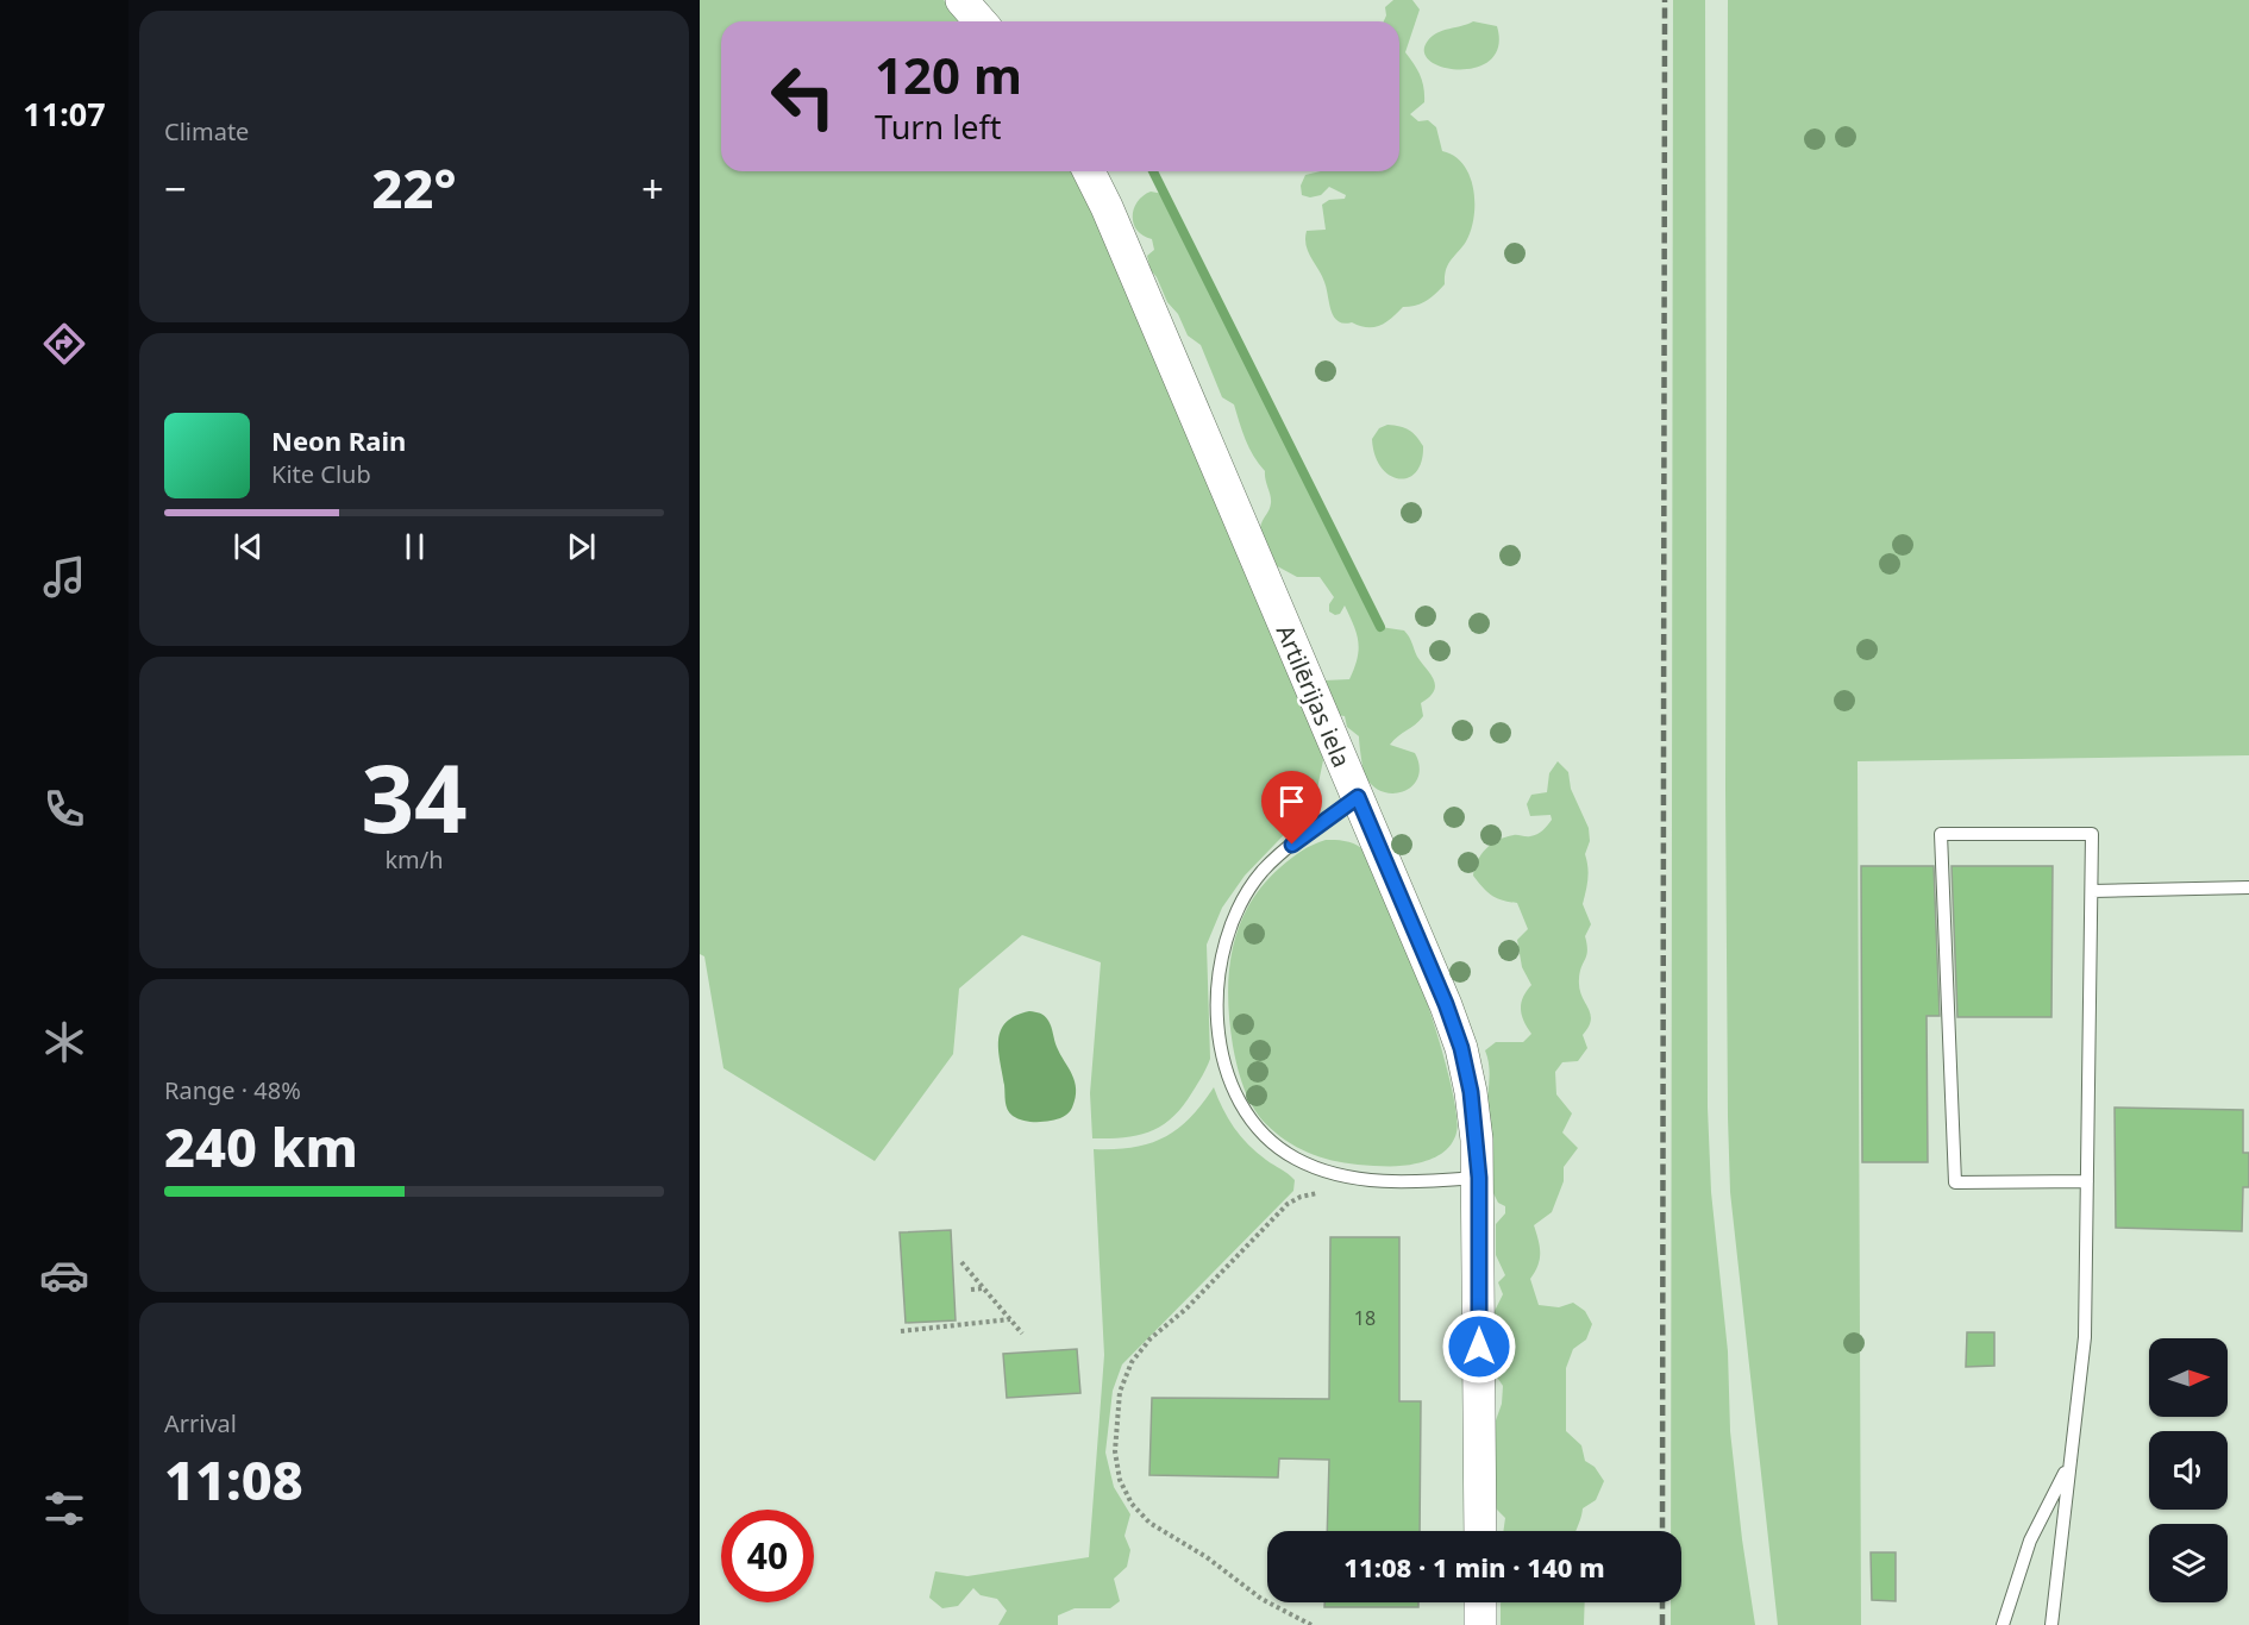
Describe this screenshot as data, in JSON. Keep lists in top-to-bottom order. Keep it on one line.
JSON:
{"streets":{"street":["Artilērijas iela"]},"house_numbers":["18"],"north":"right","page":{"tabs":"11:07","tile":["Climate",["34","km/h"],["Range · 48%","240 km"],["Arrival","11:08"]],"turn":["120 m","Turn left"],"heat":["−","22°","+"],"song":["Neon Rain","Kite Club"],"limit":"40","trip":"11:08 · 1 min · 140 m"}}
